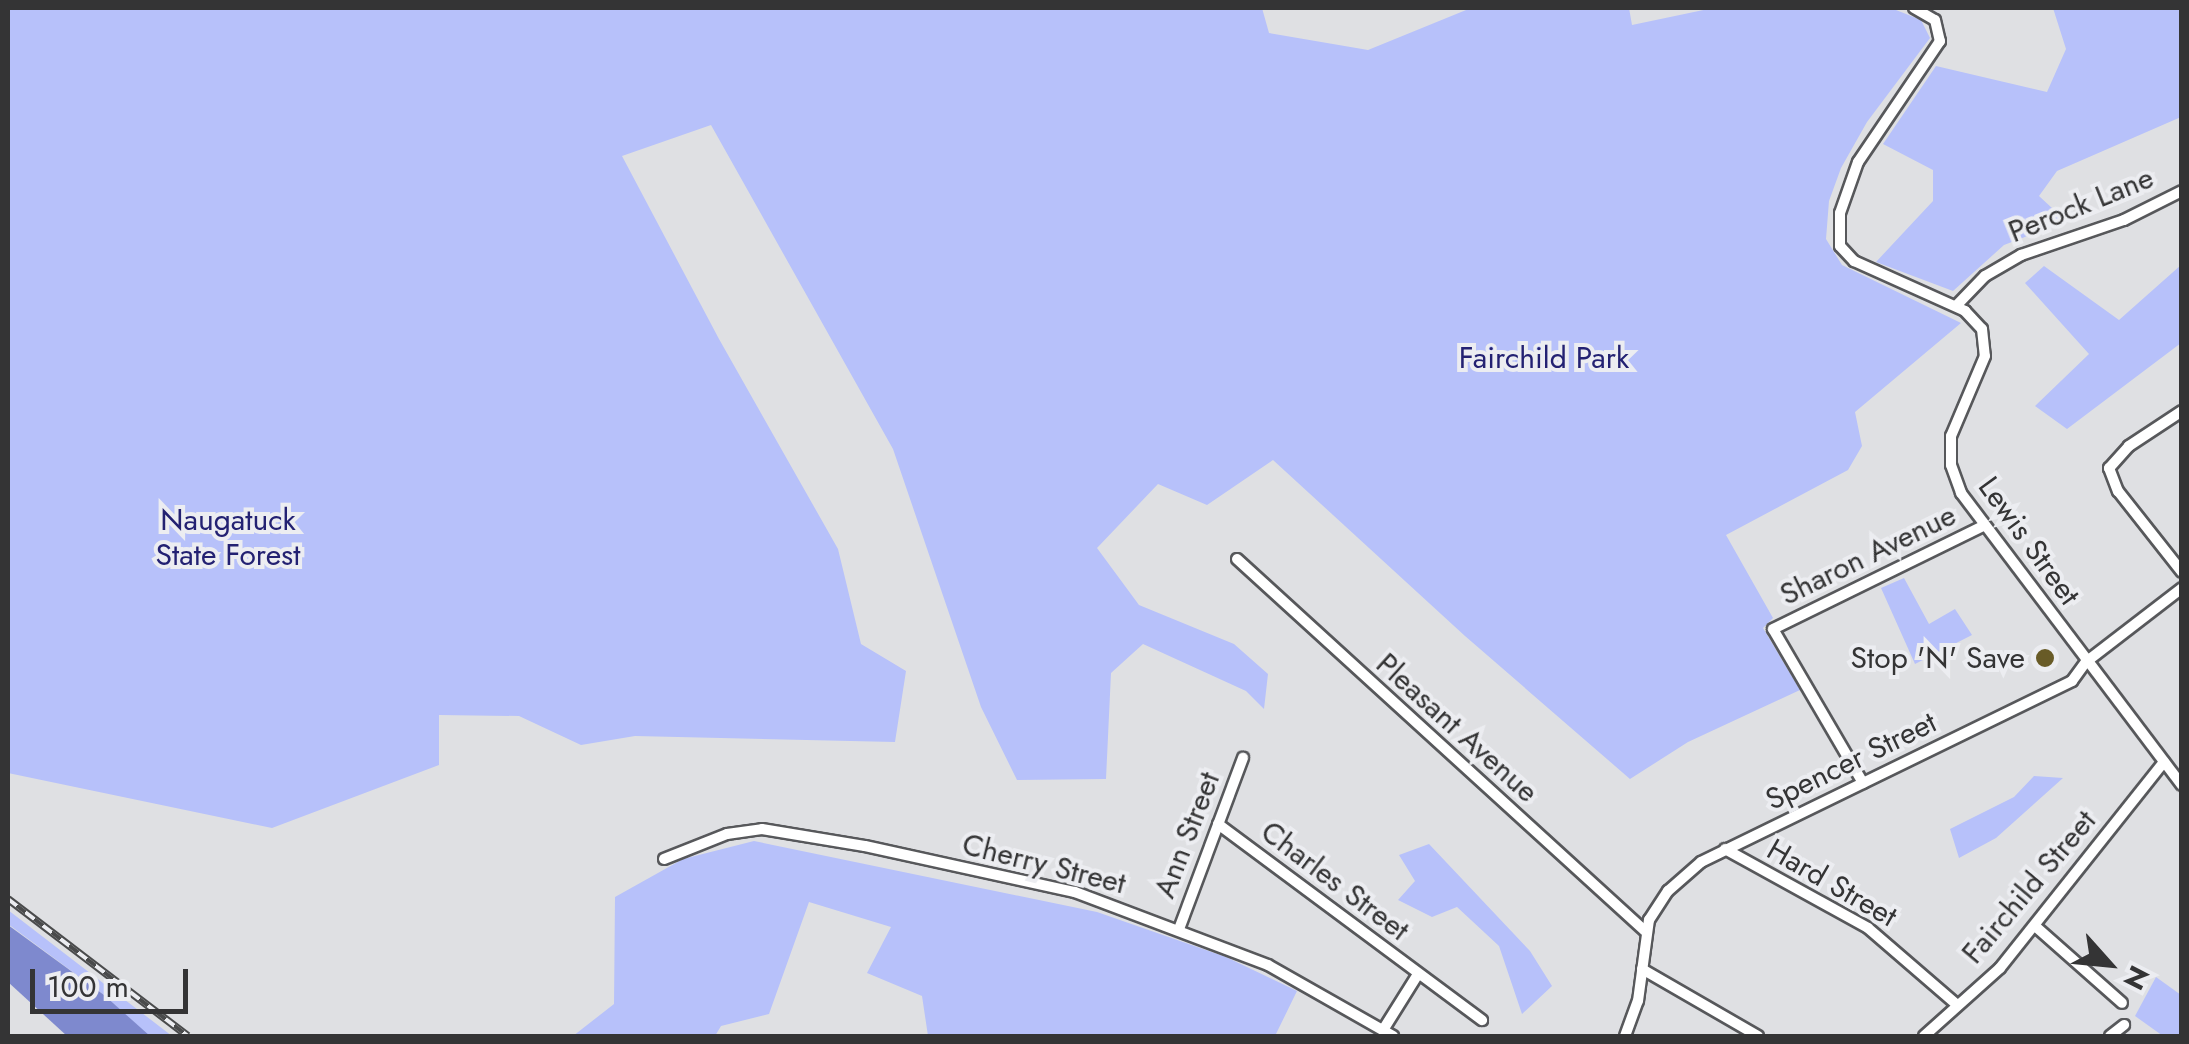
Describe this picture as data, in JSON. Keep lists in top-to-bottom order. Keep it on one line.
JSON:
{"streets":{"street":["Perock Lane","Lewis Street","Sharon Avenue","Pleasant Avenue","Spencer Street","Ann Street","Cherry Street","Charles Street","Hard Street","Fairchild Street"]},"crossings":[["Perock Lane","Lewis Street"],["Lewis Street","Sharon Avenue"],["Lewis Street","Spencer Street"],["Lewis Street","Fairchild Street"],["Sharon Avenue","Spencer Street"],["Pleasant Avenue","Spencer Street"],["Spencer Street","Hard Street"],["Ann Street","Cherry Street"],["Ann Street","Charles Street"],["Cherry Street","Charles Street"],["Hard Street","Fairchild Street"]],"parks":["Fairchild Park","Naugatuck State Forest"],"places":["Stop 'N' Save"],"scale_bar":"100 m","north":"bottom right"}
